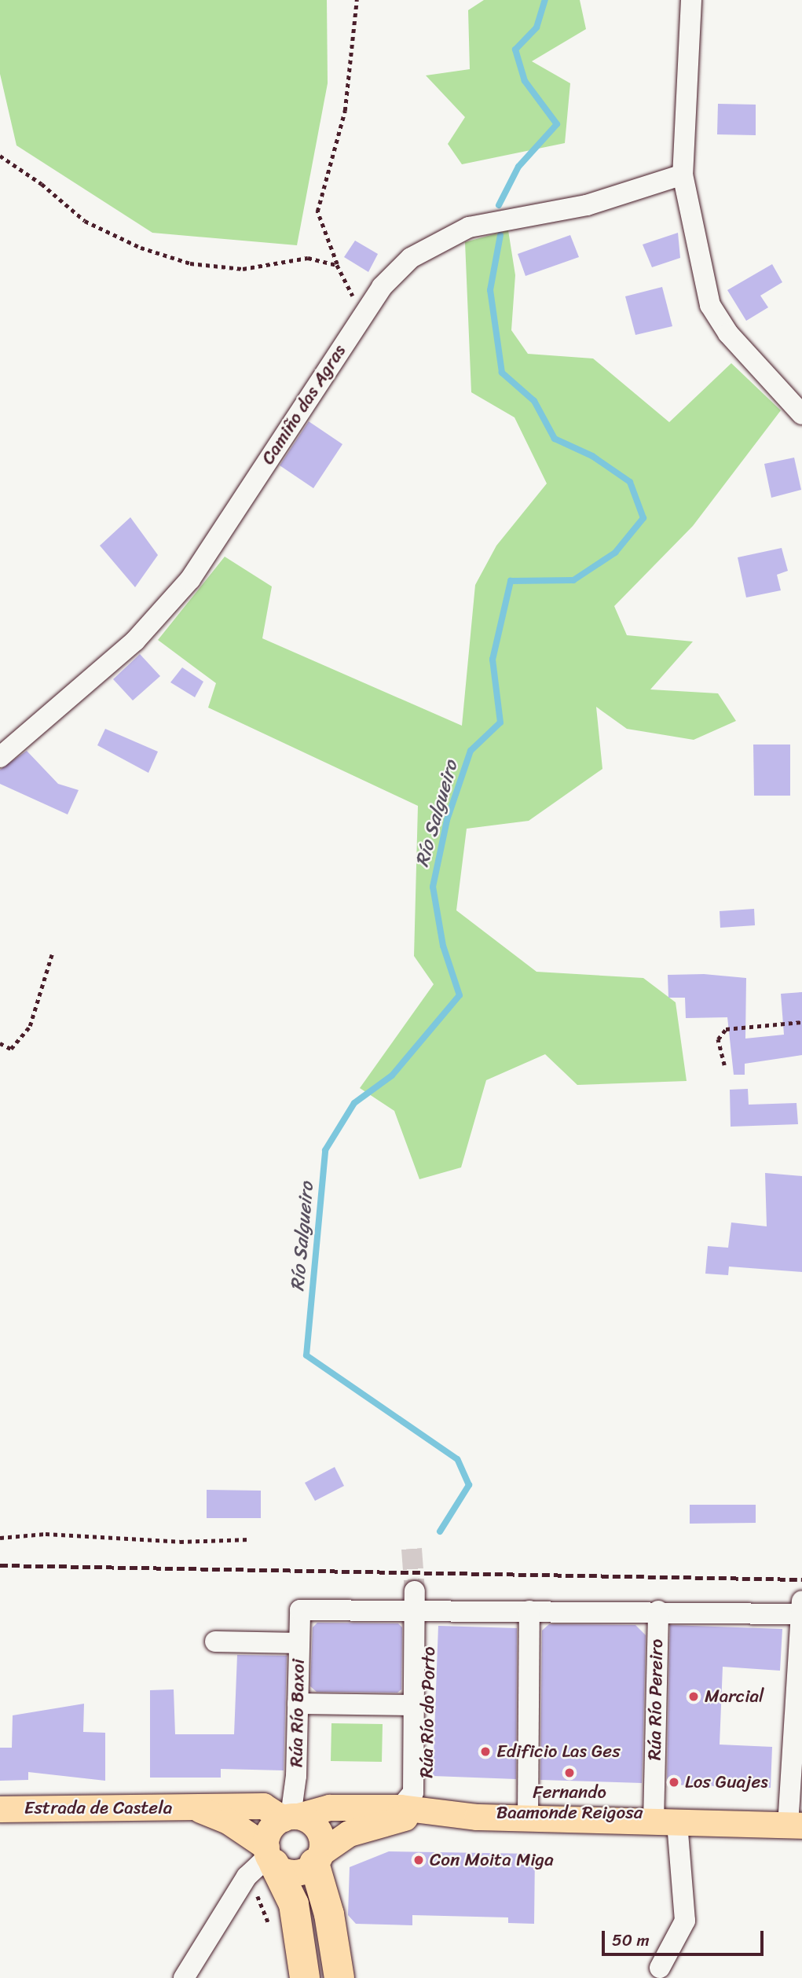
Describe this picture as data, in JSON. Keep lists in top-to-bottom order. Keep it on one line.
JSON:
{"streets":{"main road":["Estrada de Castela"],"street":["Camiño das Agras","Rúa Río Pereiro","Rúa Río do Porto","Rúa Río Baxoi"]},"crossings":[["Rúa Río do Porto","Rúa Río Baxoi"],["Rúa Río Baxoi","Estrada de Castela"]],"water":["Río Salgueiro"],"places":["Marcial","Edificio Las Ges","Fernando Baamonde Reigosa","Los Guajes","Con Moita Miga"],"scale_bar":"50 m"}
